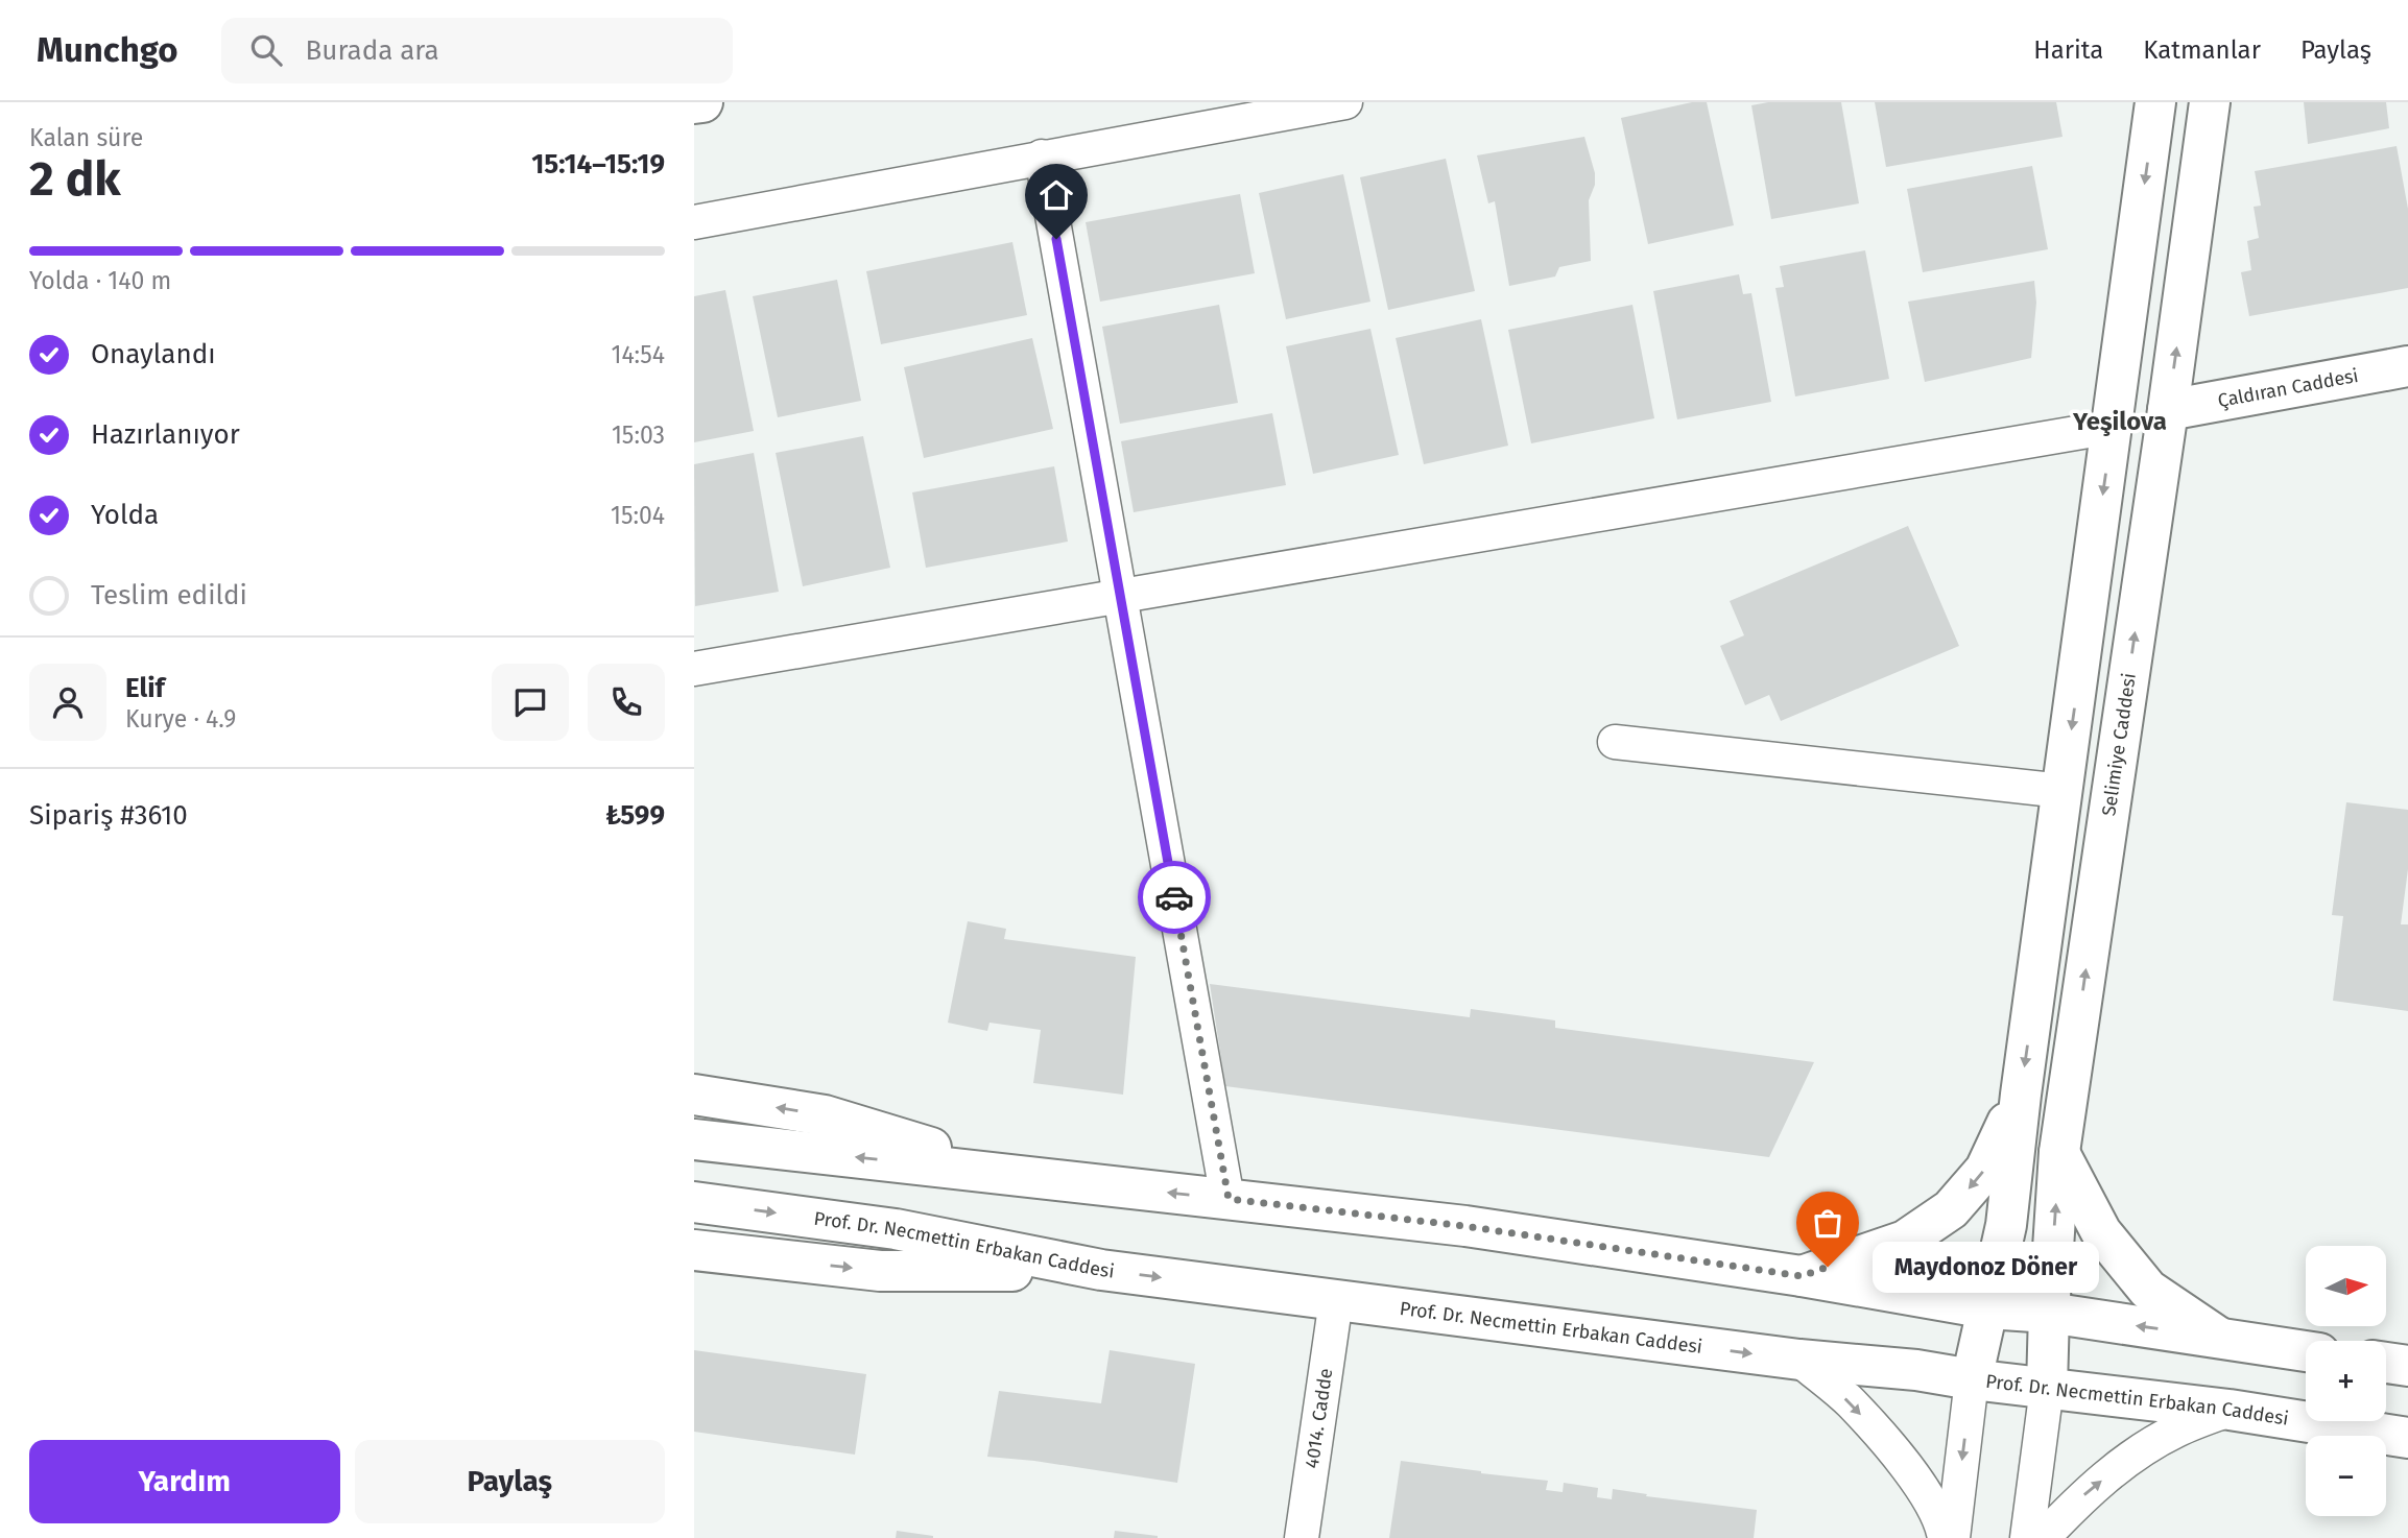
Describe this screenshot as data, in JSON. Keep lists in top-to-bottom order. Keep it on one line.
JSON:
{"streets":{"main road":["Çaldıran Caddesi","Selimiye Caddesi","Prof. Dr. Necmettin Erbakan Caddesi"],"street":["4014. Cadde"]},"crossings":[["Çaldıran Caddesi","Selimiye Caddesi"],["Selimiye Caddesi","Prof. Dr. Necmettin Erbakan Caddesi"],["Prof. Dr. Necmettin Erbakan Caddesi","4014. Cadde"]],"districts":["Yeşilova"],"places":["Maydonoz Döner"],"north":"right","page":{"header":"Munchgo","search":"Burada ara","nav":["Harita","Katmanlar","Paylaş"],"heading":["2 dk","Kalan süre","15:14–15:19"],"panel":["Elif","Kurye · 4.9","Sipariş #3610","₺599"],"bar":"Yolda · 140 m","list":[["Onaylandı","14:54"],["Hazırlanıyor","15:03"],["Yolda","15:04"],"Teslim edildi"],"bubble":"Maydonoz Döner","map_buttons":["+","−"],"buttons":["Yardım","Paylaş"]}}
